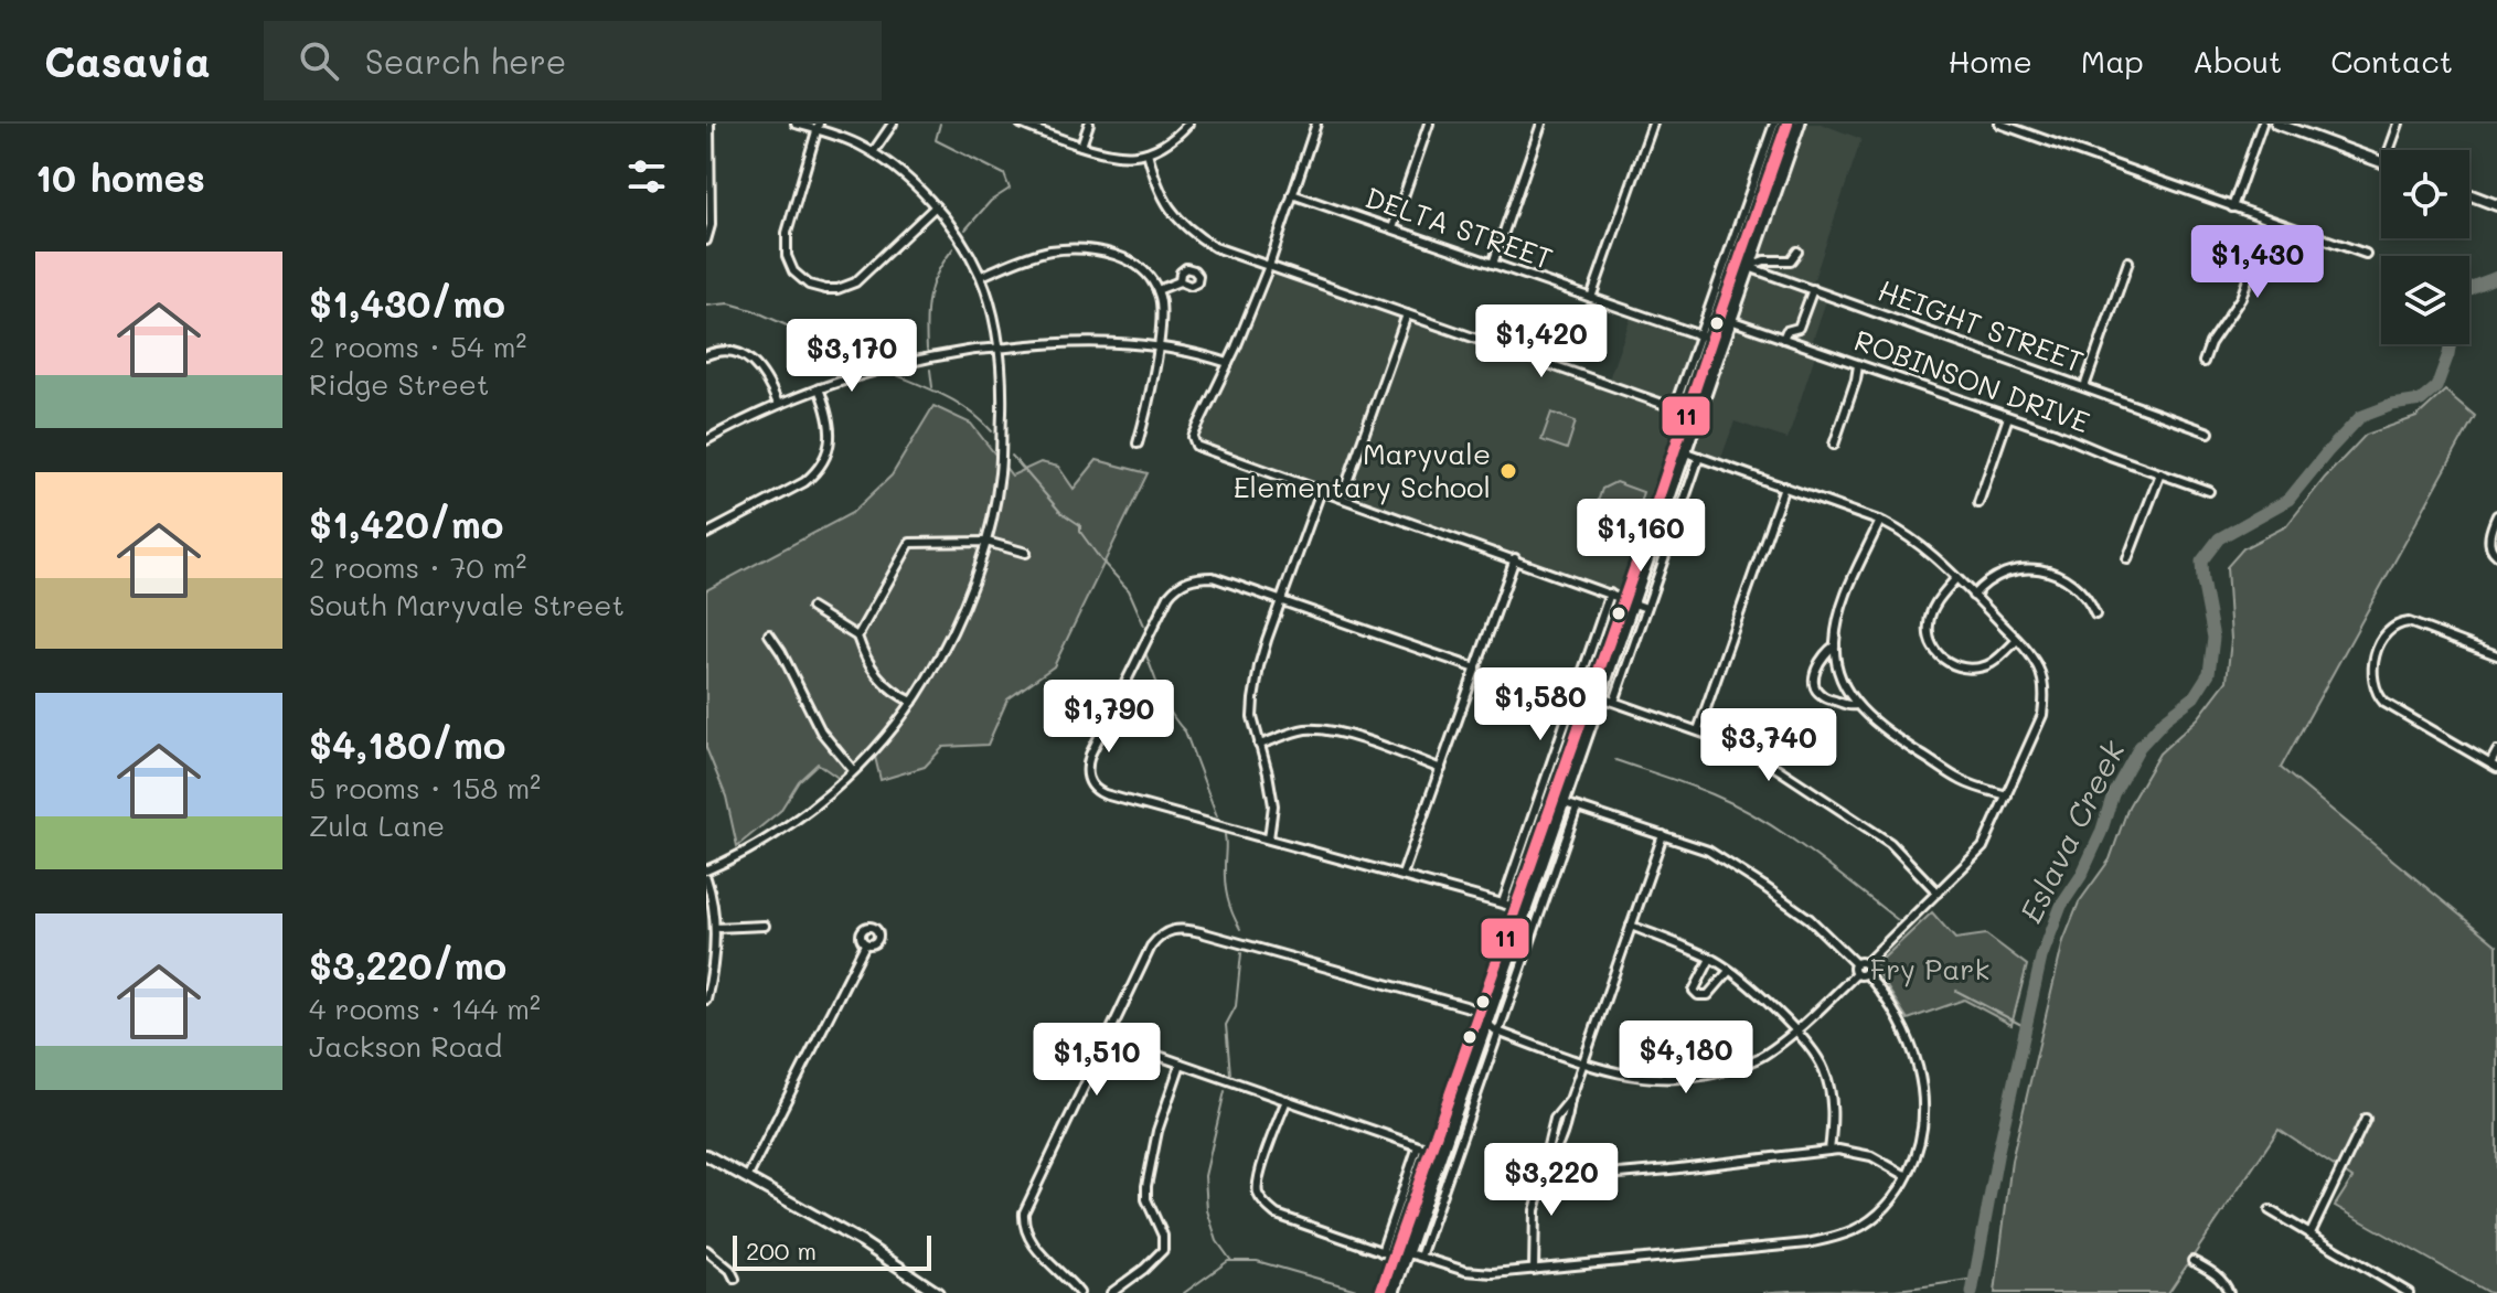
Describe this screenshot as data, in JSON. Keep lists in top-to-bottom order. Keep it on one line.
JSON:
{"streets":{"street":["DELTA STREET","HEIGHT STREET","ROBINSON DRIVE"]},"water":["Eslava Creek"],"parks":["Fry Park"],"places":["Maryvale Elementary School"],"lines":["transit line 11"],"scale_bar":"200 m","page":{"header":"Casavia","search":"Search here","nav":["Home","Map","About","Contact"],"heading":"10 homes","price":["$1,430","$1,420","$3,170","$1,160","$1,580","$1,790","$3,740","$4,180","$1,510","$3,220"],"list":[{"name":"$1,430/mo","note":"2 rooms · 54 m² · Ridge Street"},{"name":"$1,420/mo","note":"2 rooms · 70 m² · South Maryvale Street"},{"name":"$4,180/mo","note":"5 rooms · 158 m² · Zula Lane"},{"name":"$3,220/mo","note":"4 rooms · 144 m² · Jackson Road"}],"scale":"200 m"}}
